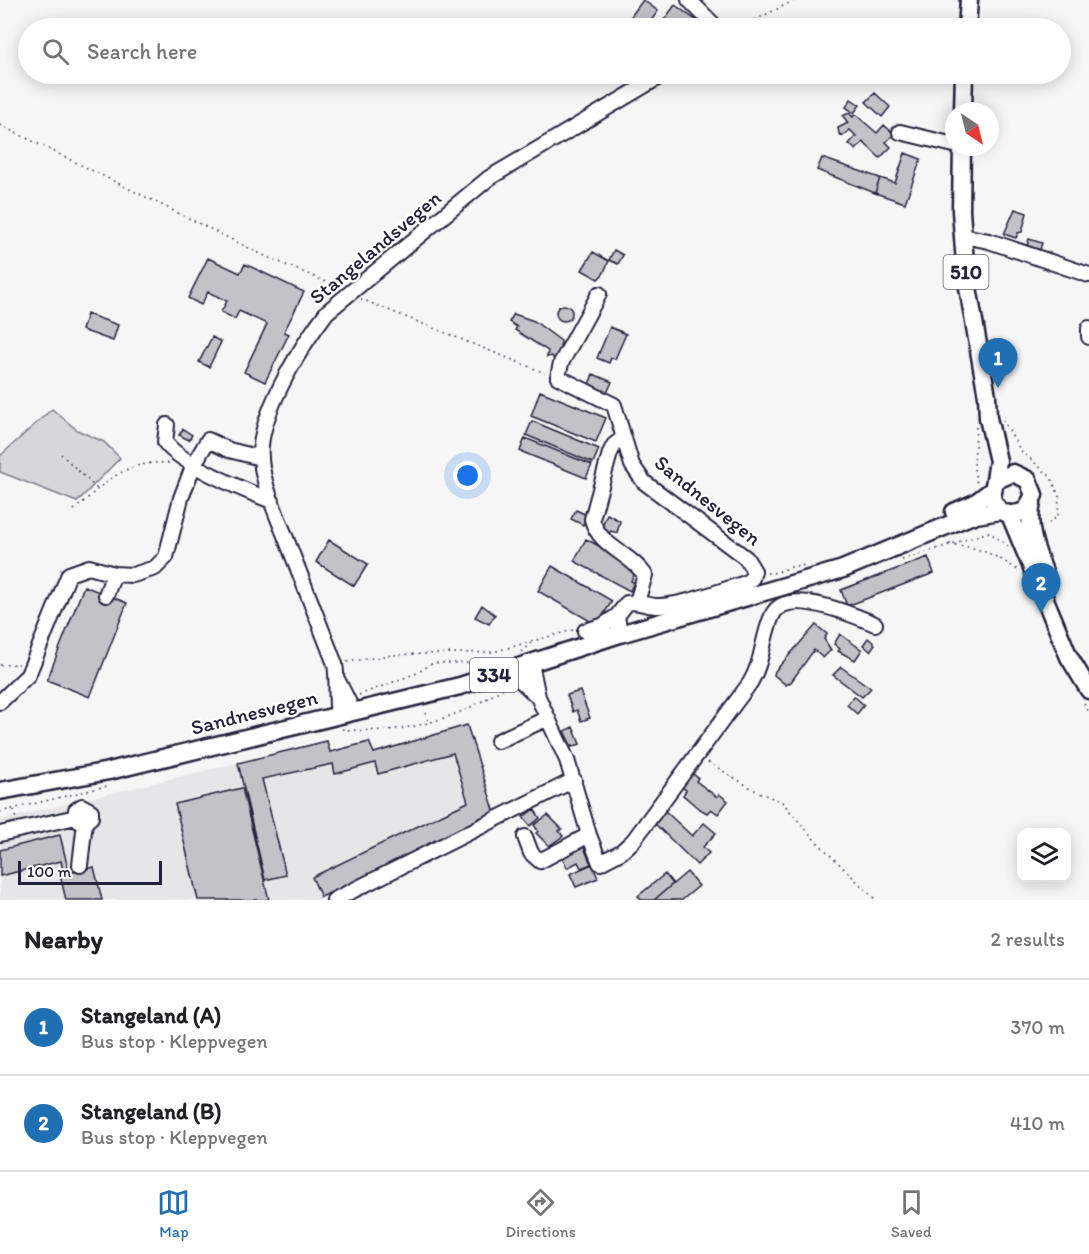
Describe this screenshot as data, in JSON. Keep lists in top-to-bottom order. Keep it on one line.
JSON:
{"streets":{"main road":["510","Sandnesvegen","334"],"street":["Stangelandsvegen"]},"crossings":[["Stangelandsvegen","Sandnesvegen"],["510","Sandnesvegen"],["Sandnesvegen","334"]],"scale_bar":"100 m","north":"bottom right","page":{"search":"Search here","pins":["1","2"],"scale":"100 m","heading":["Nearby","2 results"],"list":[{"mark":"1","name":"Stangeland (A)","note":"Bus stop · Kleppvegen","value":"370 m"},{"mark":"2","name":"Stangeland (B)","note":"Bus stop · Kleppvegen","value":"410 m"}],"nav":["Map","Directions","Saved"]}}
